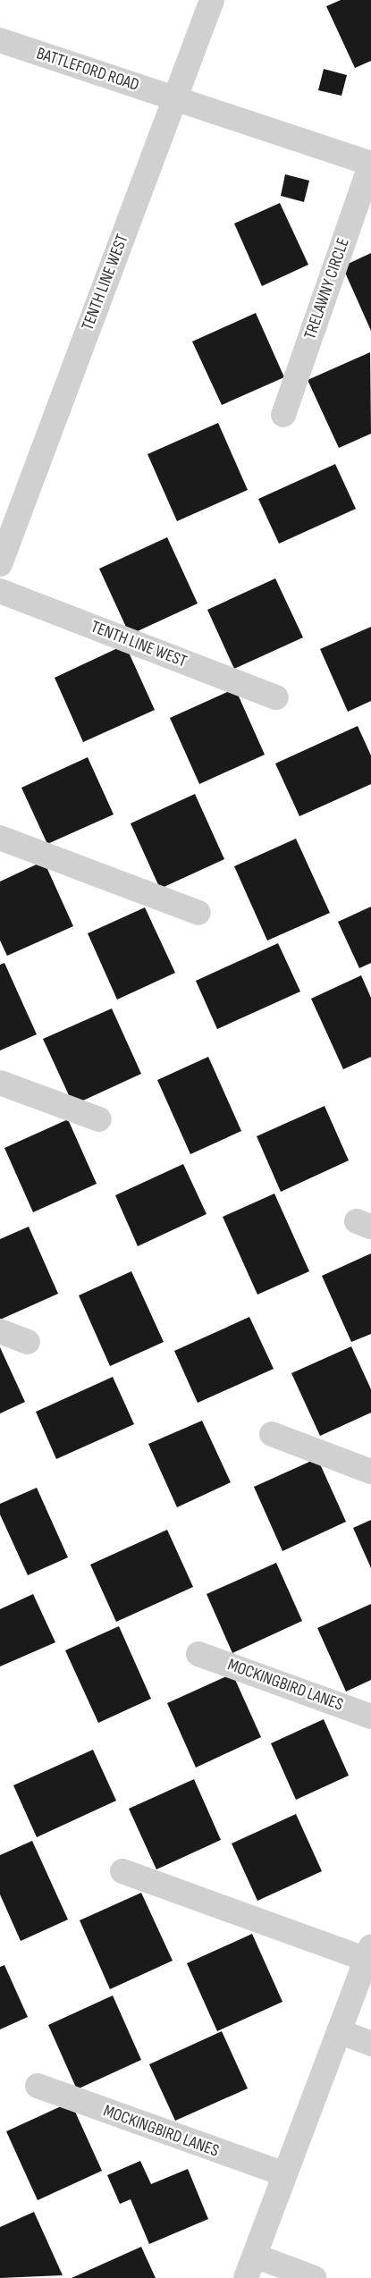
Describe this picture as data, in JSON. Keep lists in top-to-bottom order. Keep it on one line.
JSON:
{"streets":{"street":["BATTLEFORD ROAD","TENTH LINE WEST","TRELAWNY CIRCLE","MOCKINGBIRD LANES"]},"crossings":[["BATTLEFORD ROAD","TENTH LINE WEST"],["BATTLEFORD ROAD","TRELAWNY CIRCLE"],["TENTH LINE WEST","TRELAWNY CIRCLE"]]}
